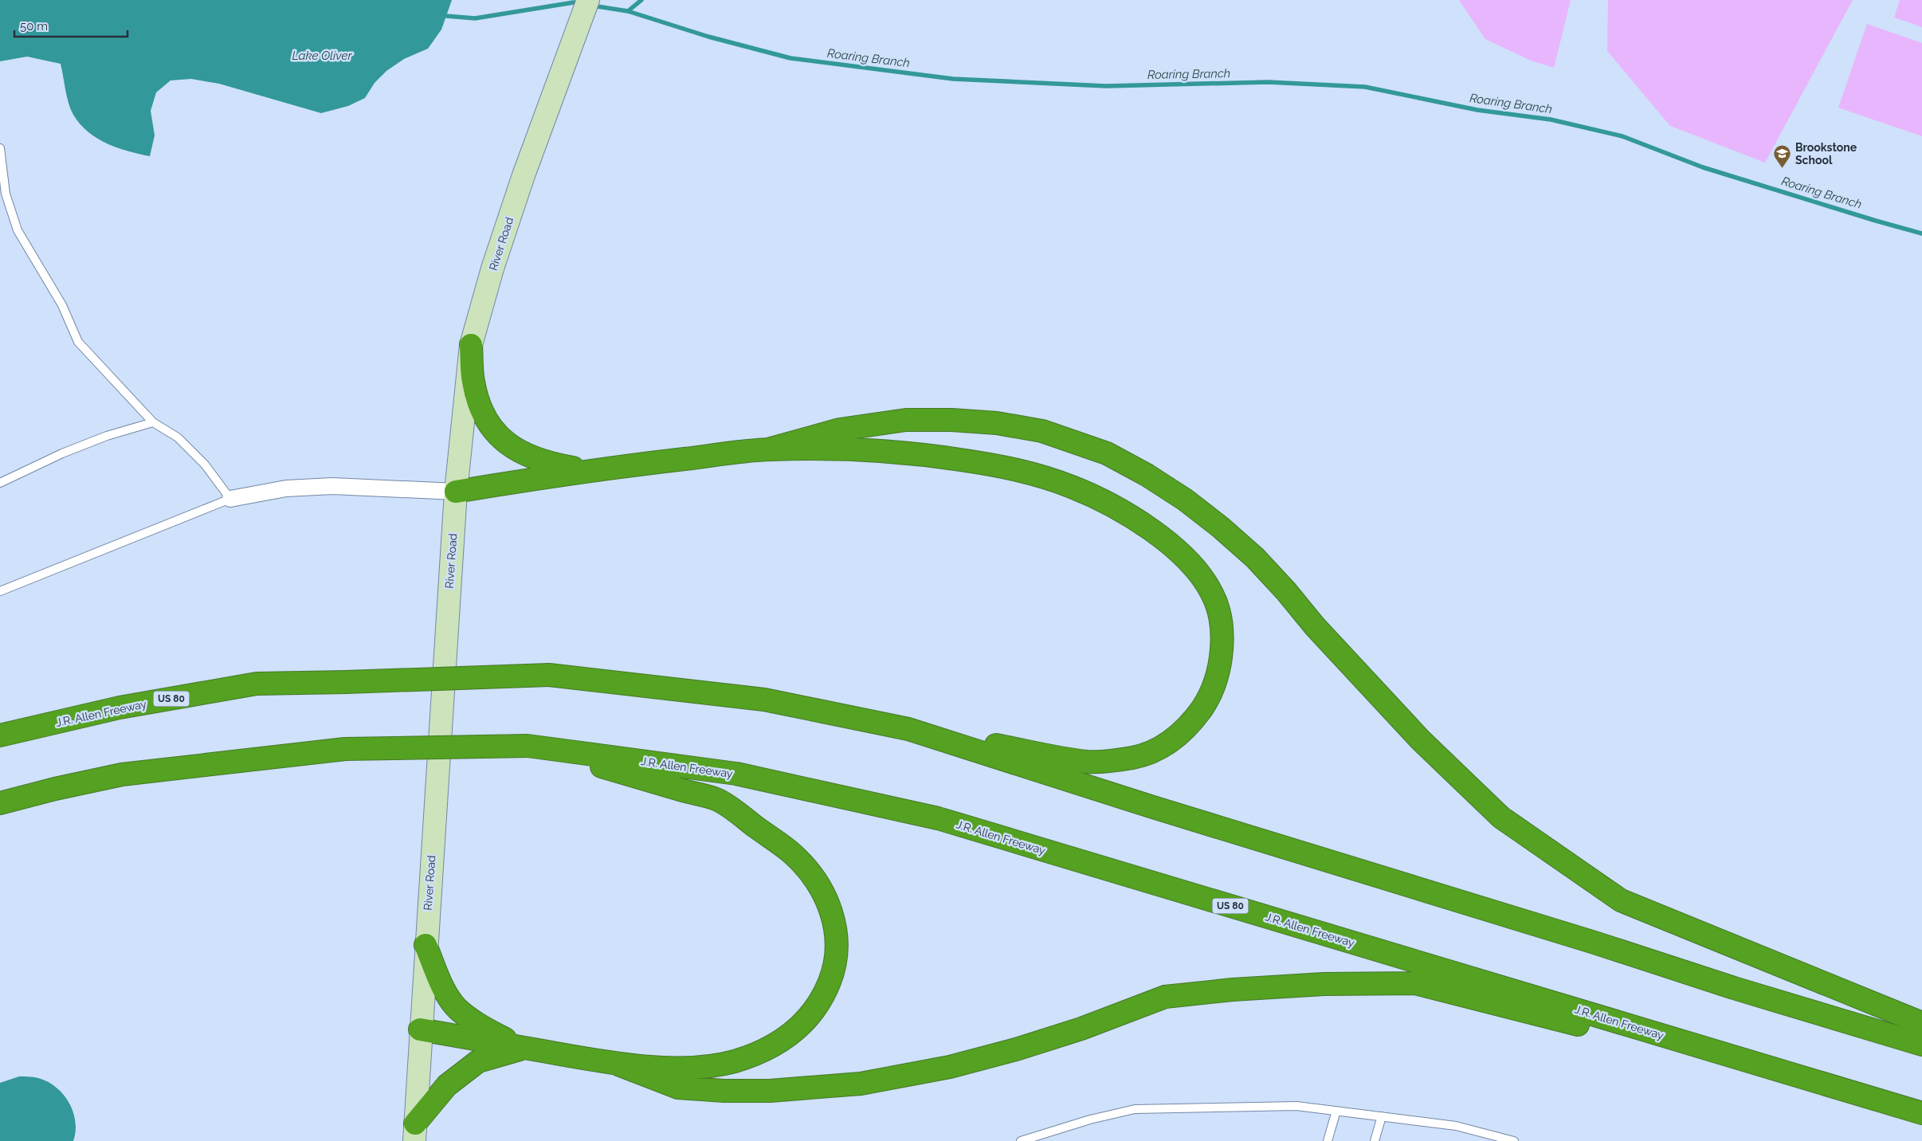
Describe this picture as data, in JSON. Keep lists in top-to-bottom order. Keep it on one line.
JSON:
{"streets":{"highway":["US 80","J.R. Allen Freeway"],"main road":["River Road"]},"crossings":[["US 80","J.R. Allen Freeway"]],"water":["Lake Oliver","Roaring Branch"],"places":{"school or university":["Brookstone School"]},"scale_bar":"50 m"}
